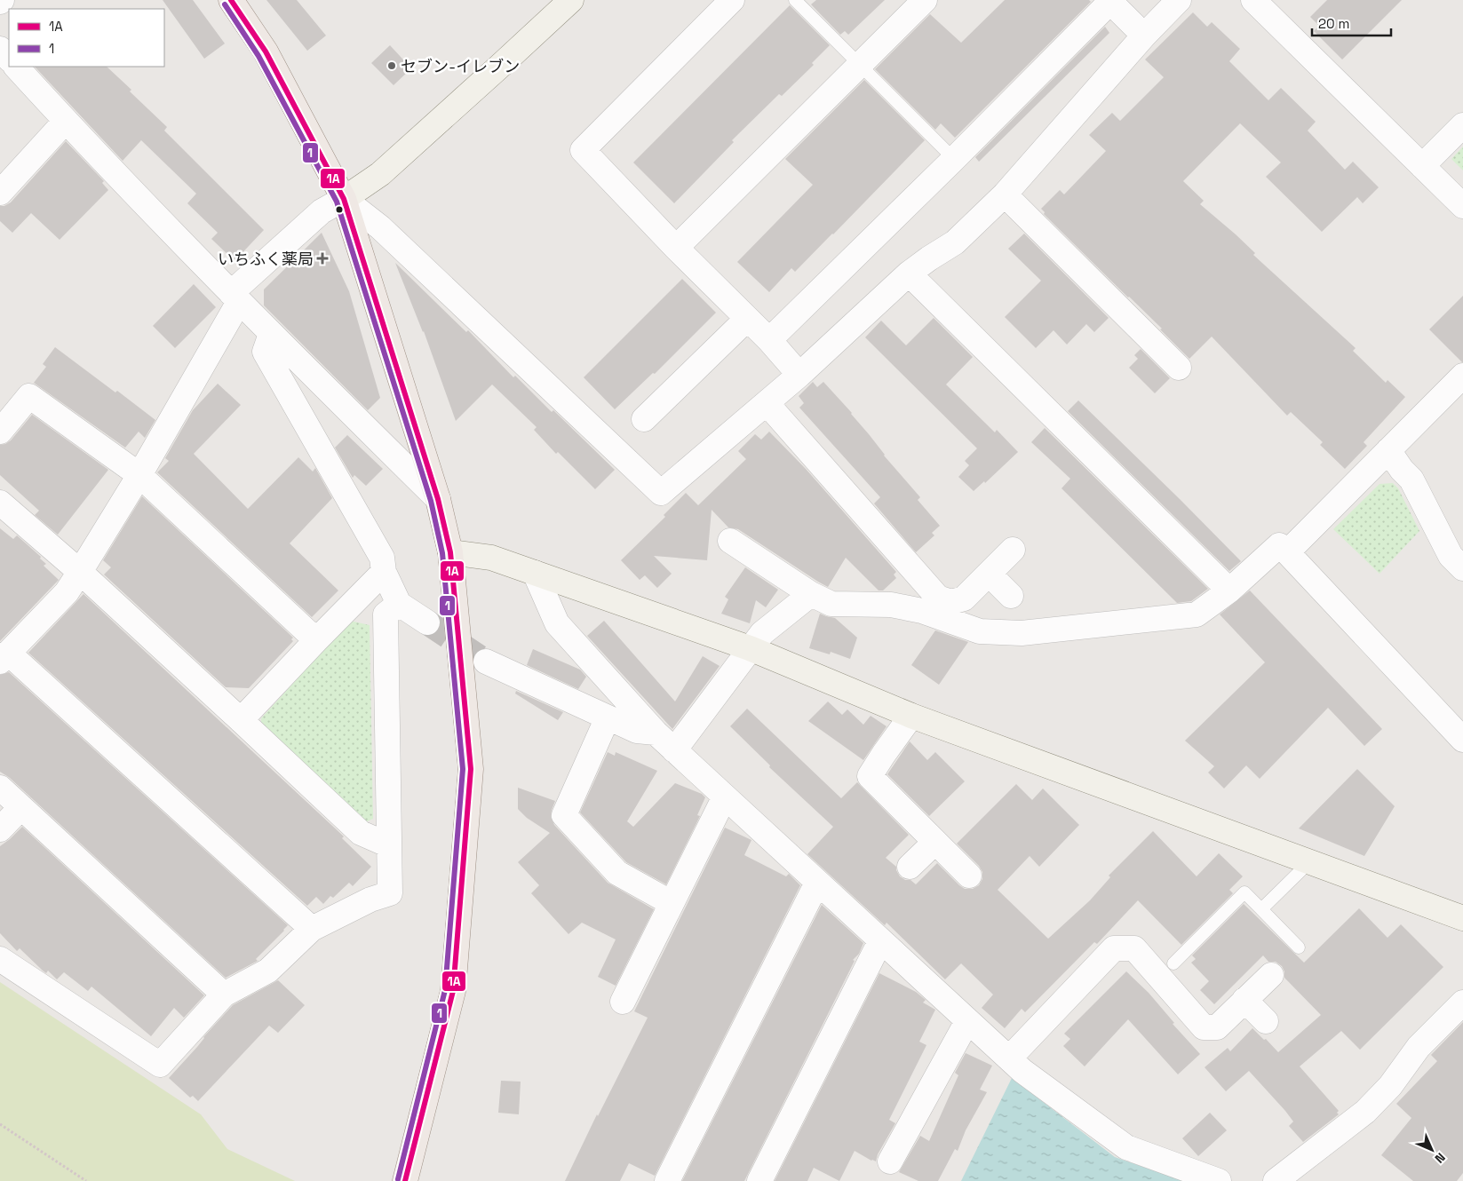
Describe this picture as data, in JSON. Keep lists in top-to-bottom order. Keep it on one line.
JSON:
{"places":{"other":["セブン-イレブン"],"health":["いちふく薬局"]},"lines":["transit line 1A","transit line 1"],"legend":["1A","1"],"scale_bar":"20 m","north":"bottom right"}
